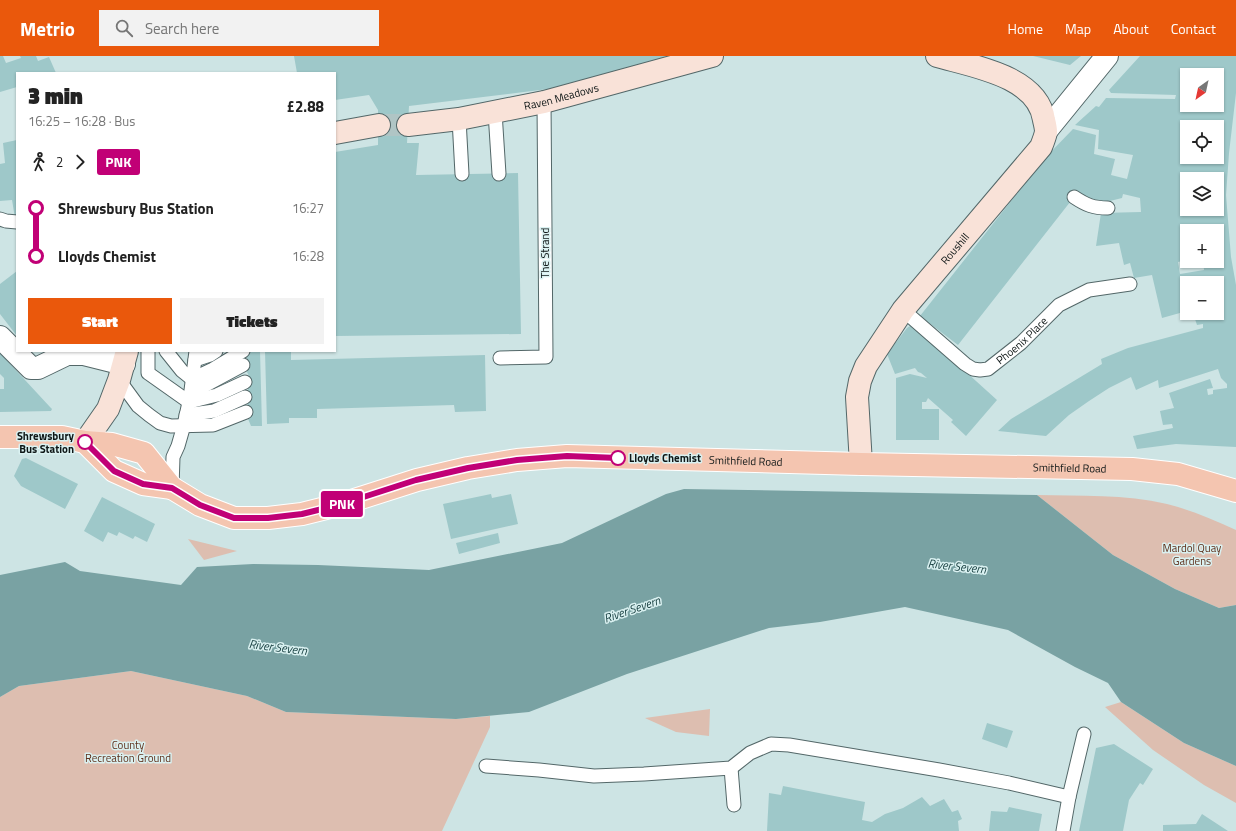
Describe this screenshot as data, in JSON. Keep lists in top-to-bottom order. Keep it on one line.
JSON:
{"streets":{"main road":["Smithfield Road"],"street":["Raven Meadows","Roushill"],"lane":["The Strand","Phoenix Place"]},"crossings":[["Raven Meadows","The Strand"],["Roushill","Phoenix Place"],["Roushill","Smithfield Road"]],"water":["River Severn"],"parks":["Mardol Quay Gardens","County Recreation Ground"],"places":["Shrewsbury Bus Station","Lloyds Chemist"],"lines":["bus line PNK"],"north":"bottom left","page":{"header":"Metrio","search":"Search here","nav":["Home","Map","About","Contact"],"on_map":"PNK","map_buttons":["+","−"],"heading":["3 min","16:25 – 16:28 · Bus","£2.88"],"legs":["2","PNK"],"list":[{"name":"Shrewsbury Bus Station","value":"16:27"},{"name":"Lloyds Chemist","value":"16:28"}],"buttons":["Start","Tickets"]}}
